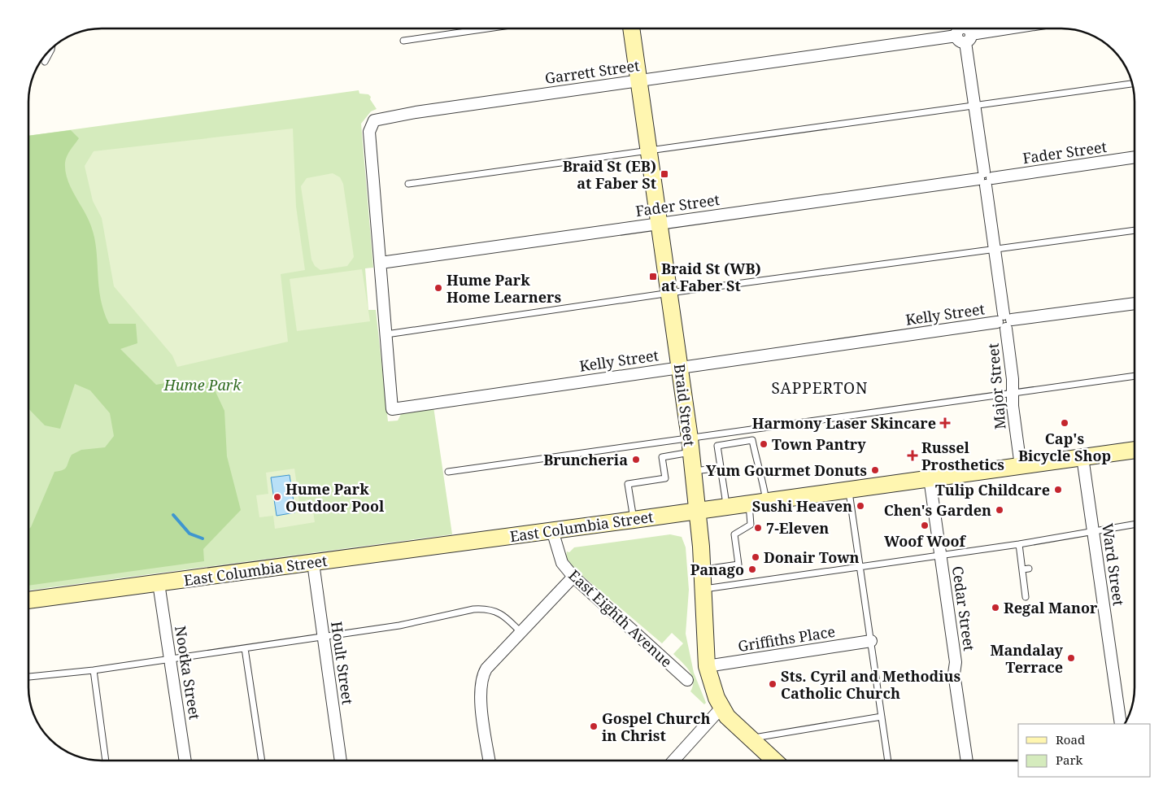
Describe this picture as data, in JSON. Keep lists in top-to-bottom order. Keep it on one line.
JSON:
{"streets":{"main road":["Braid Street","East Columbia Street"],"street":["Garrett Street","Fader Street","Kelly Street","Major Street","Ward Street","Cedar Street","East Eighth Avenue","Griffiths Place","Hoult Street","Nootka Street"]},"crossings":[["Garrett Street","Fader Street"],["Garrett Street","Kelly Street"],["Garrett Street","Major Street"],["Garrett Street","Braid Street"],["Fader Street","Kelly Street"],["Fader Street","Major Street"],["Fader Street","Braid Street"],["Kelly Street","Major Street"],["Kelly Street","Braid Street"],["Major Street","East Columbia Street"],["Braid Street","East Columbia Street"],["Braid Street","Griffiths Place"],["East Columbia Street","Ward Street"],["East Columbia Street","Cedar Street"],["East Columbia Street","East Eighth Avenue"],["East Columbia Street","Hoult Street"],["East Columbia Street","Nootka Street"]],"districts":["SAPPERTON"],"parks":["Hume Park"],"places":{"transit":["Braid St (EB) at Faber St","Braid St (WB) at Faber St"],"other":["Hume Park Home Learners","Cap's Bicycle Shop","Town Pantry","Bruncheria","Yum Gourmet Donuts","Tulip Childcare","Hume Park Outdoor Pool","Sushi Heaven","Chen's Garden","Woof Woof","7-Eleven","Donair Town","Panago","Regal Manor","Mandalay Terrace","Sts. Cyril and Methodius Catholic Church","Gospel Church in Christ"],"health":["Harmony Laser Skincare","Russel Prosthetics"]},"legend":["Road","Park"]}
